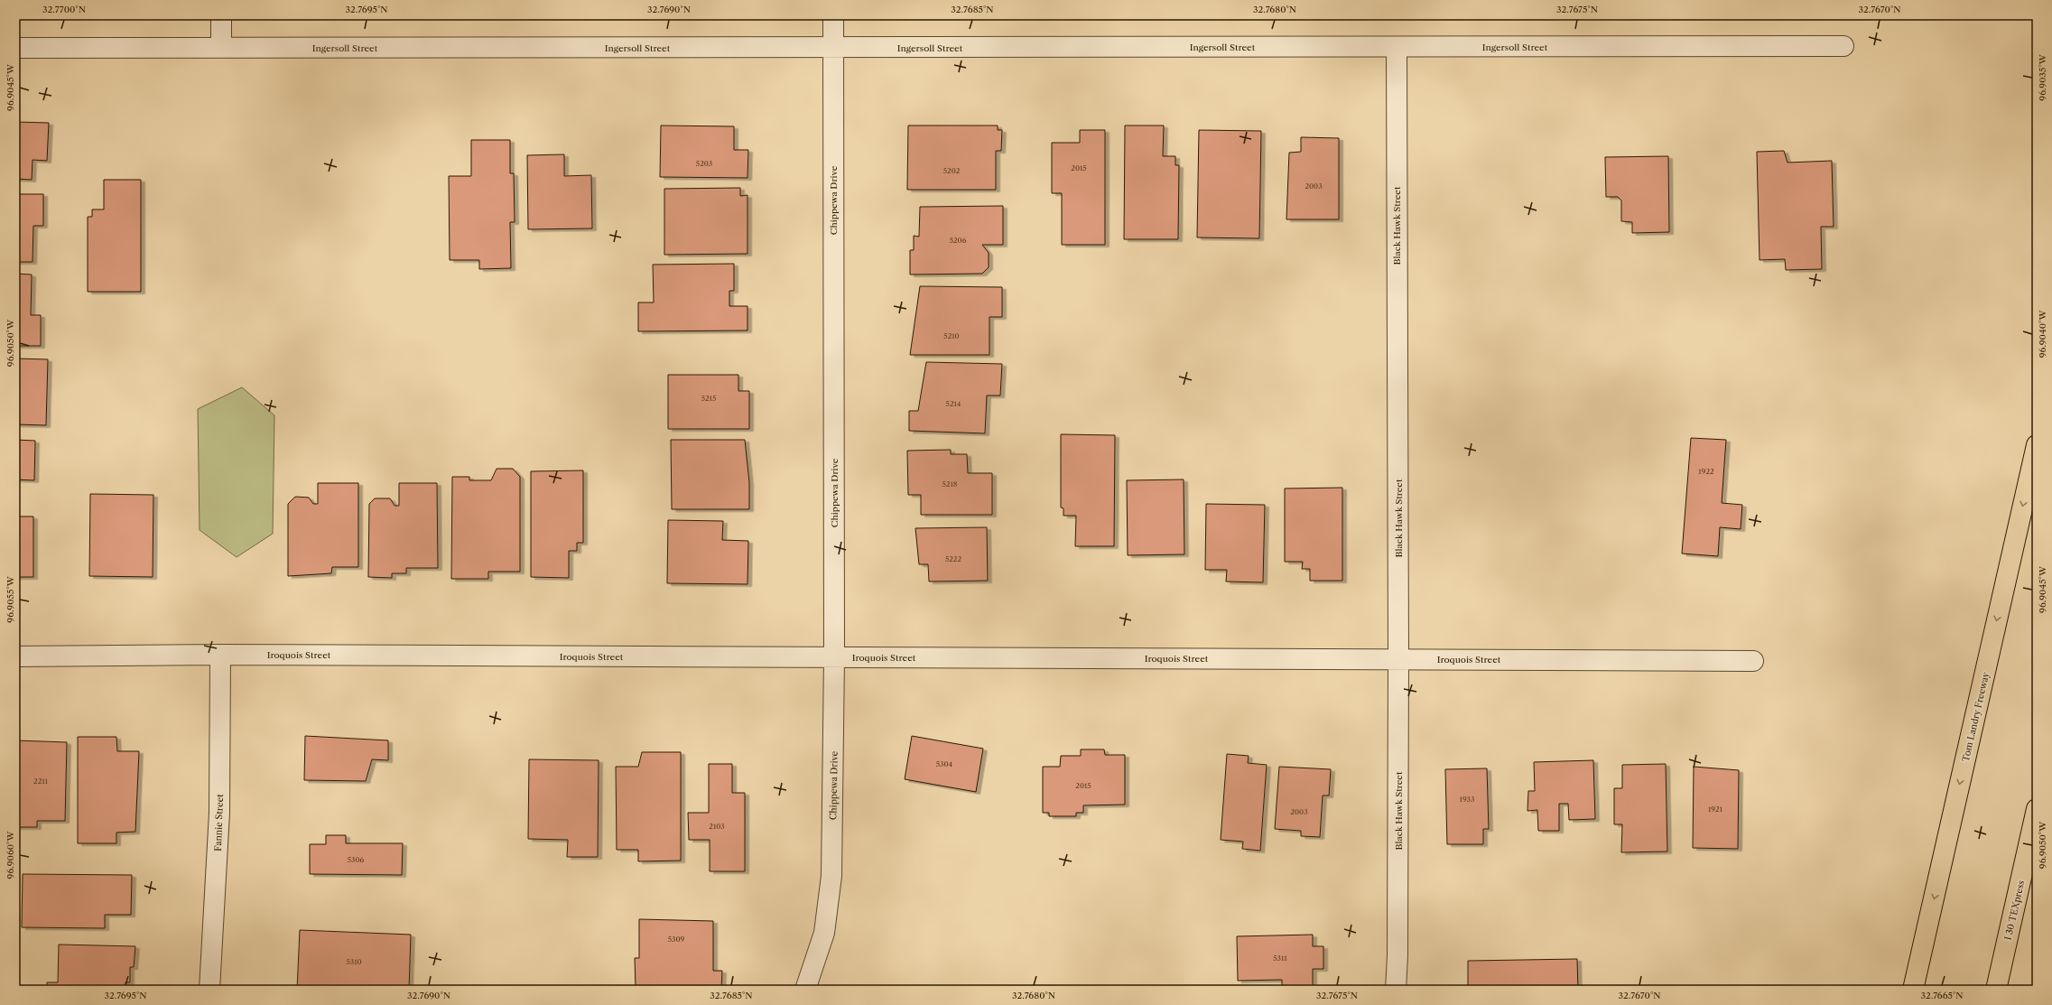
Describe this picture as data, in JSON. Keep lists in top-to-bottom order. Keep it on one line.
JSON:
{"streets":{"highway":["Tom Landry Freeway","I 30 TEXpress"],"street":["Ingersoll Street","Chippewa Drive","Black Hawk Street","Iroquois Street","Fannie Street"]},"crossings":[["Ingersoll Street","Chippewa Drive"],["Ingersoll Street","Black Hawk Street"],["Chippewa Drive","Iroquois Street"],["Black Hawk Street","Iroquois Street"],["Iroquois Street","Fannie Street"]],"one_way":["Tom Landry Freeway"],"house_numbers":["5203","2015","5202","2003","5206","5210","5215","5214","1922","5218","5222","5304","2211","2015","1933","1921","2003","2103","5306","5309","5311","5310"],"coordinates":["32.7700°N","32.7695°N","32.7690°N","32.7685°N","32.7680°N","32.7675°N","32.7670°N","96.9035°W","96.9045°W","96.9040°W","96.9050°W","96.9055°W","96.9060°W","32.7665°N"]}
